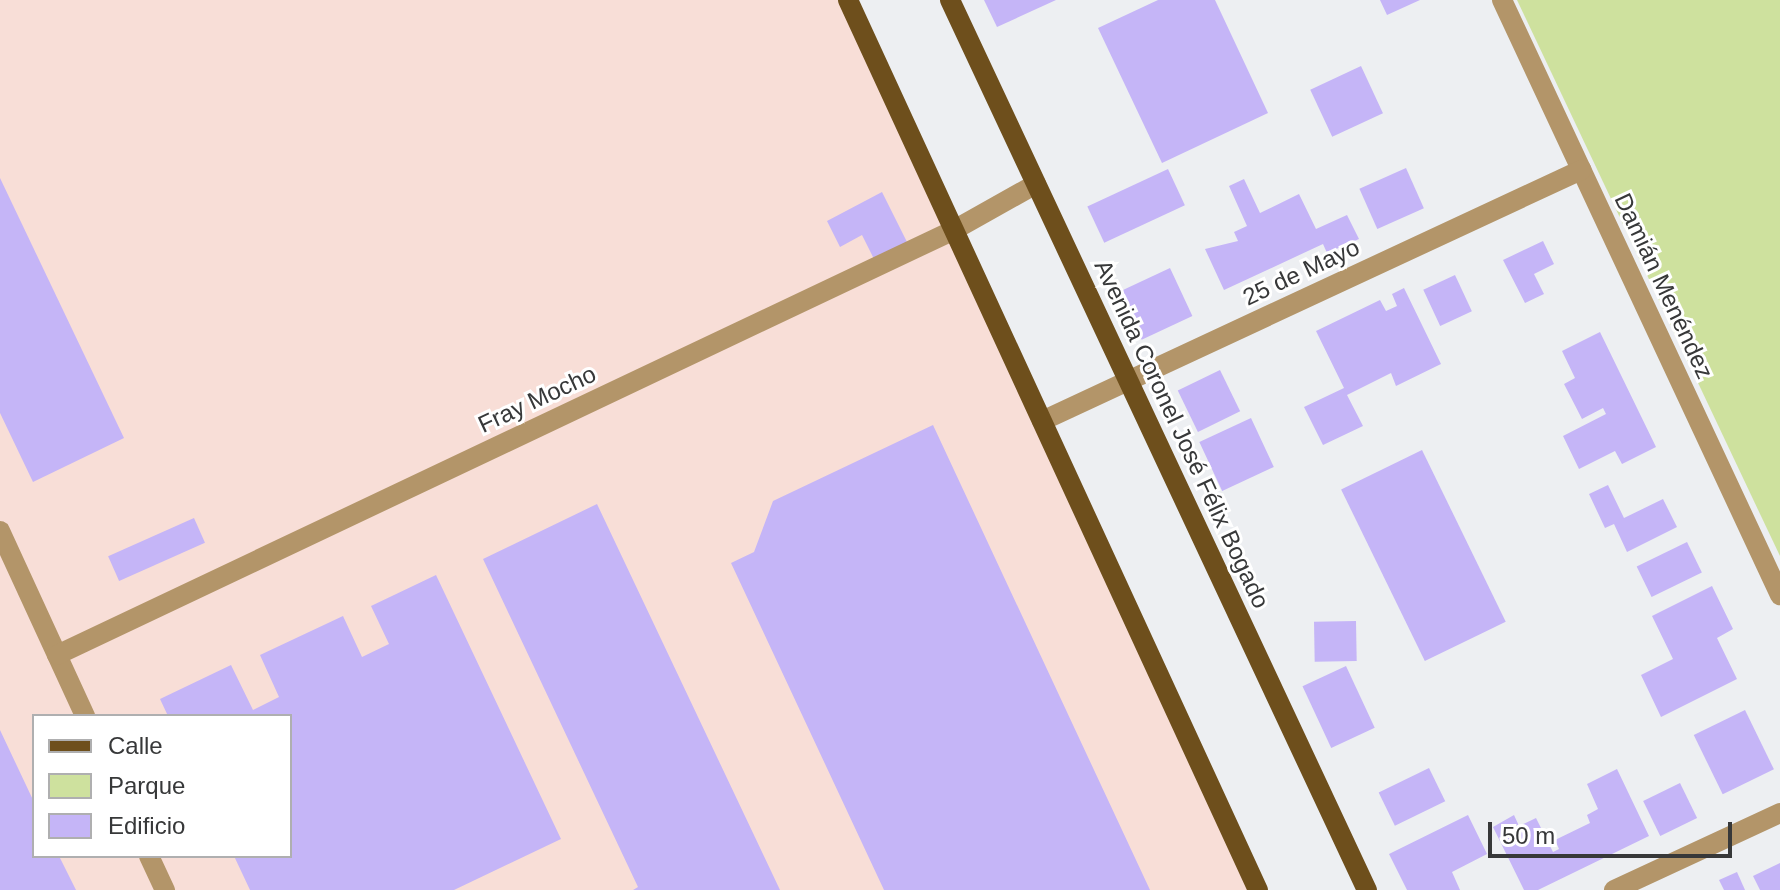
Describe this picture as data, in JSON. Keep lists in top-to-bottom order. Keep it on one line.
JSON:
{"streets":{"main road":["Avenida Coronel José Félix Bogado"],"street":["25 de Mayo","Damián Menéndez","Fray Mocho"]},"crossings":[["25 de Mayo","Damián Menéndez"],["25 de Mayo","Avenida Coronel José Félix Bogado"],["Fray Mocho","Avenida Coronel José Félix Bogado"]],"legend":["Calle","Parque","Edificio"],"scale_bar":"50 m"}
